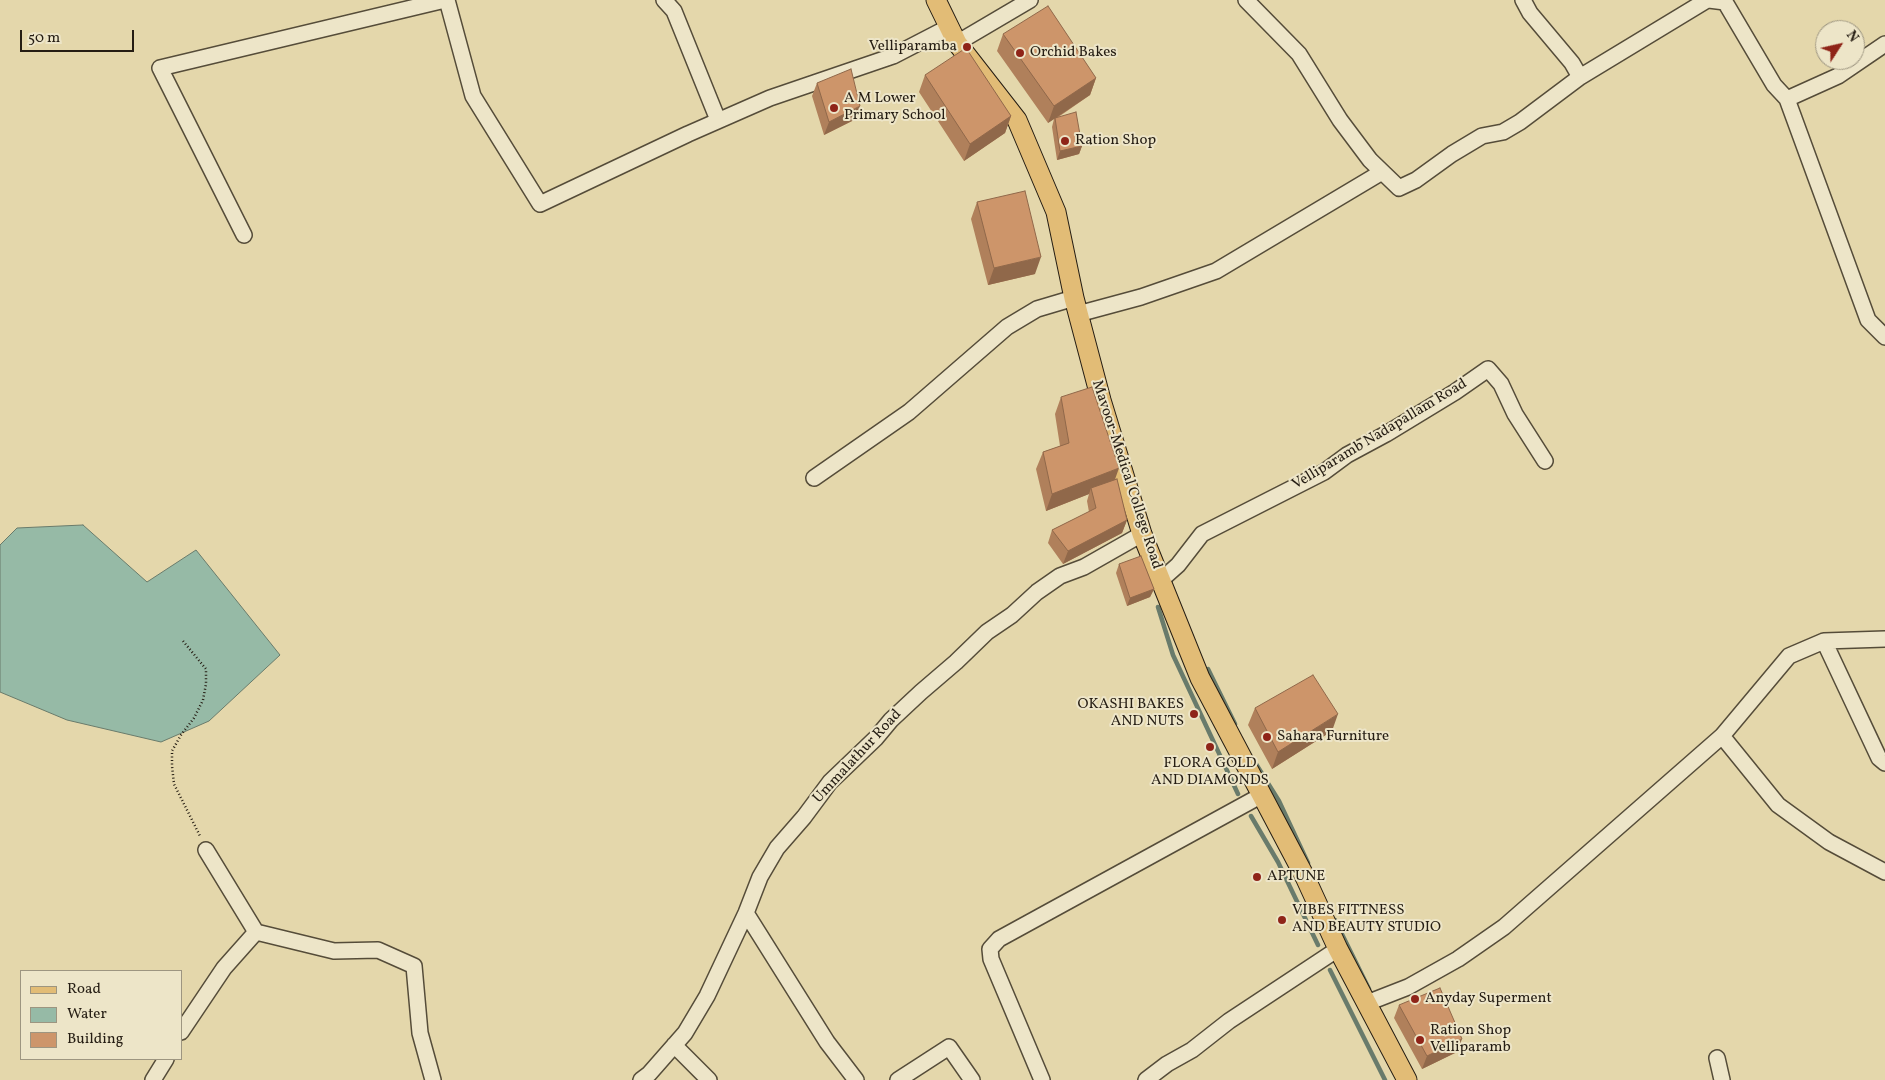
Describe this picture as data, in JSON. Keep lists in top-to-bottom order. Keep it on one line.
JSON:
{"streets":{"main road":["Mavoor-Medical College Road"],"street":["Velliparamb Nadapallam Road","Ummalathur Road"]},"crossings":[["Velliparamb Nadapallam Road","Mavoor-Medical College Road"],["Mavoor-Medical College Road","Ummalathur Road"]],"places":["Velliparamba","Orchid Bakes","A M Lower Primary School","Ration Shop","OKASHI BAKES AND NUTS","Sahara Furniture","FLORA GOLD AND DIAMONDS","APTUNE","VIBES FITTNESS AND BEAUTY STUDIO","Anyday Superment","Ration Shop Velliparamb"],"legend":["Road","Water","Building"],"scale_bar":"50 m","north":"top right"}
